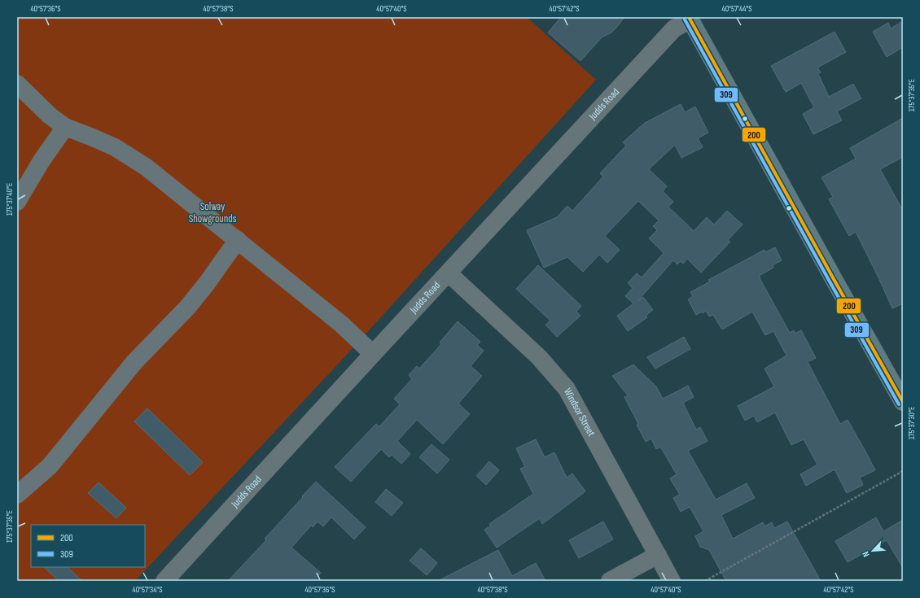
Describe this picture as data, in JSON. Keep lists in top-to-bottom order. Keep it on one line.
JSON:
{"streets":{"street":["Judds Road","Windsor Street"]},"crossings":[["Judds Road","Windsor Street"]],"parks":["Solway Showgrounds"],"lines":["transit line 200","transit line 309"],"legend":["200","309"],"north":"bottom left","coordinates":["40°57'36\"S","40°57'38\"S","40°57'40\"S","40°57'42\"S","40°57'44\"S","175°37'35\"E","175°37'40\"E","175°37'30\"E","40°57'34\"S"]}
